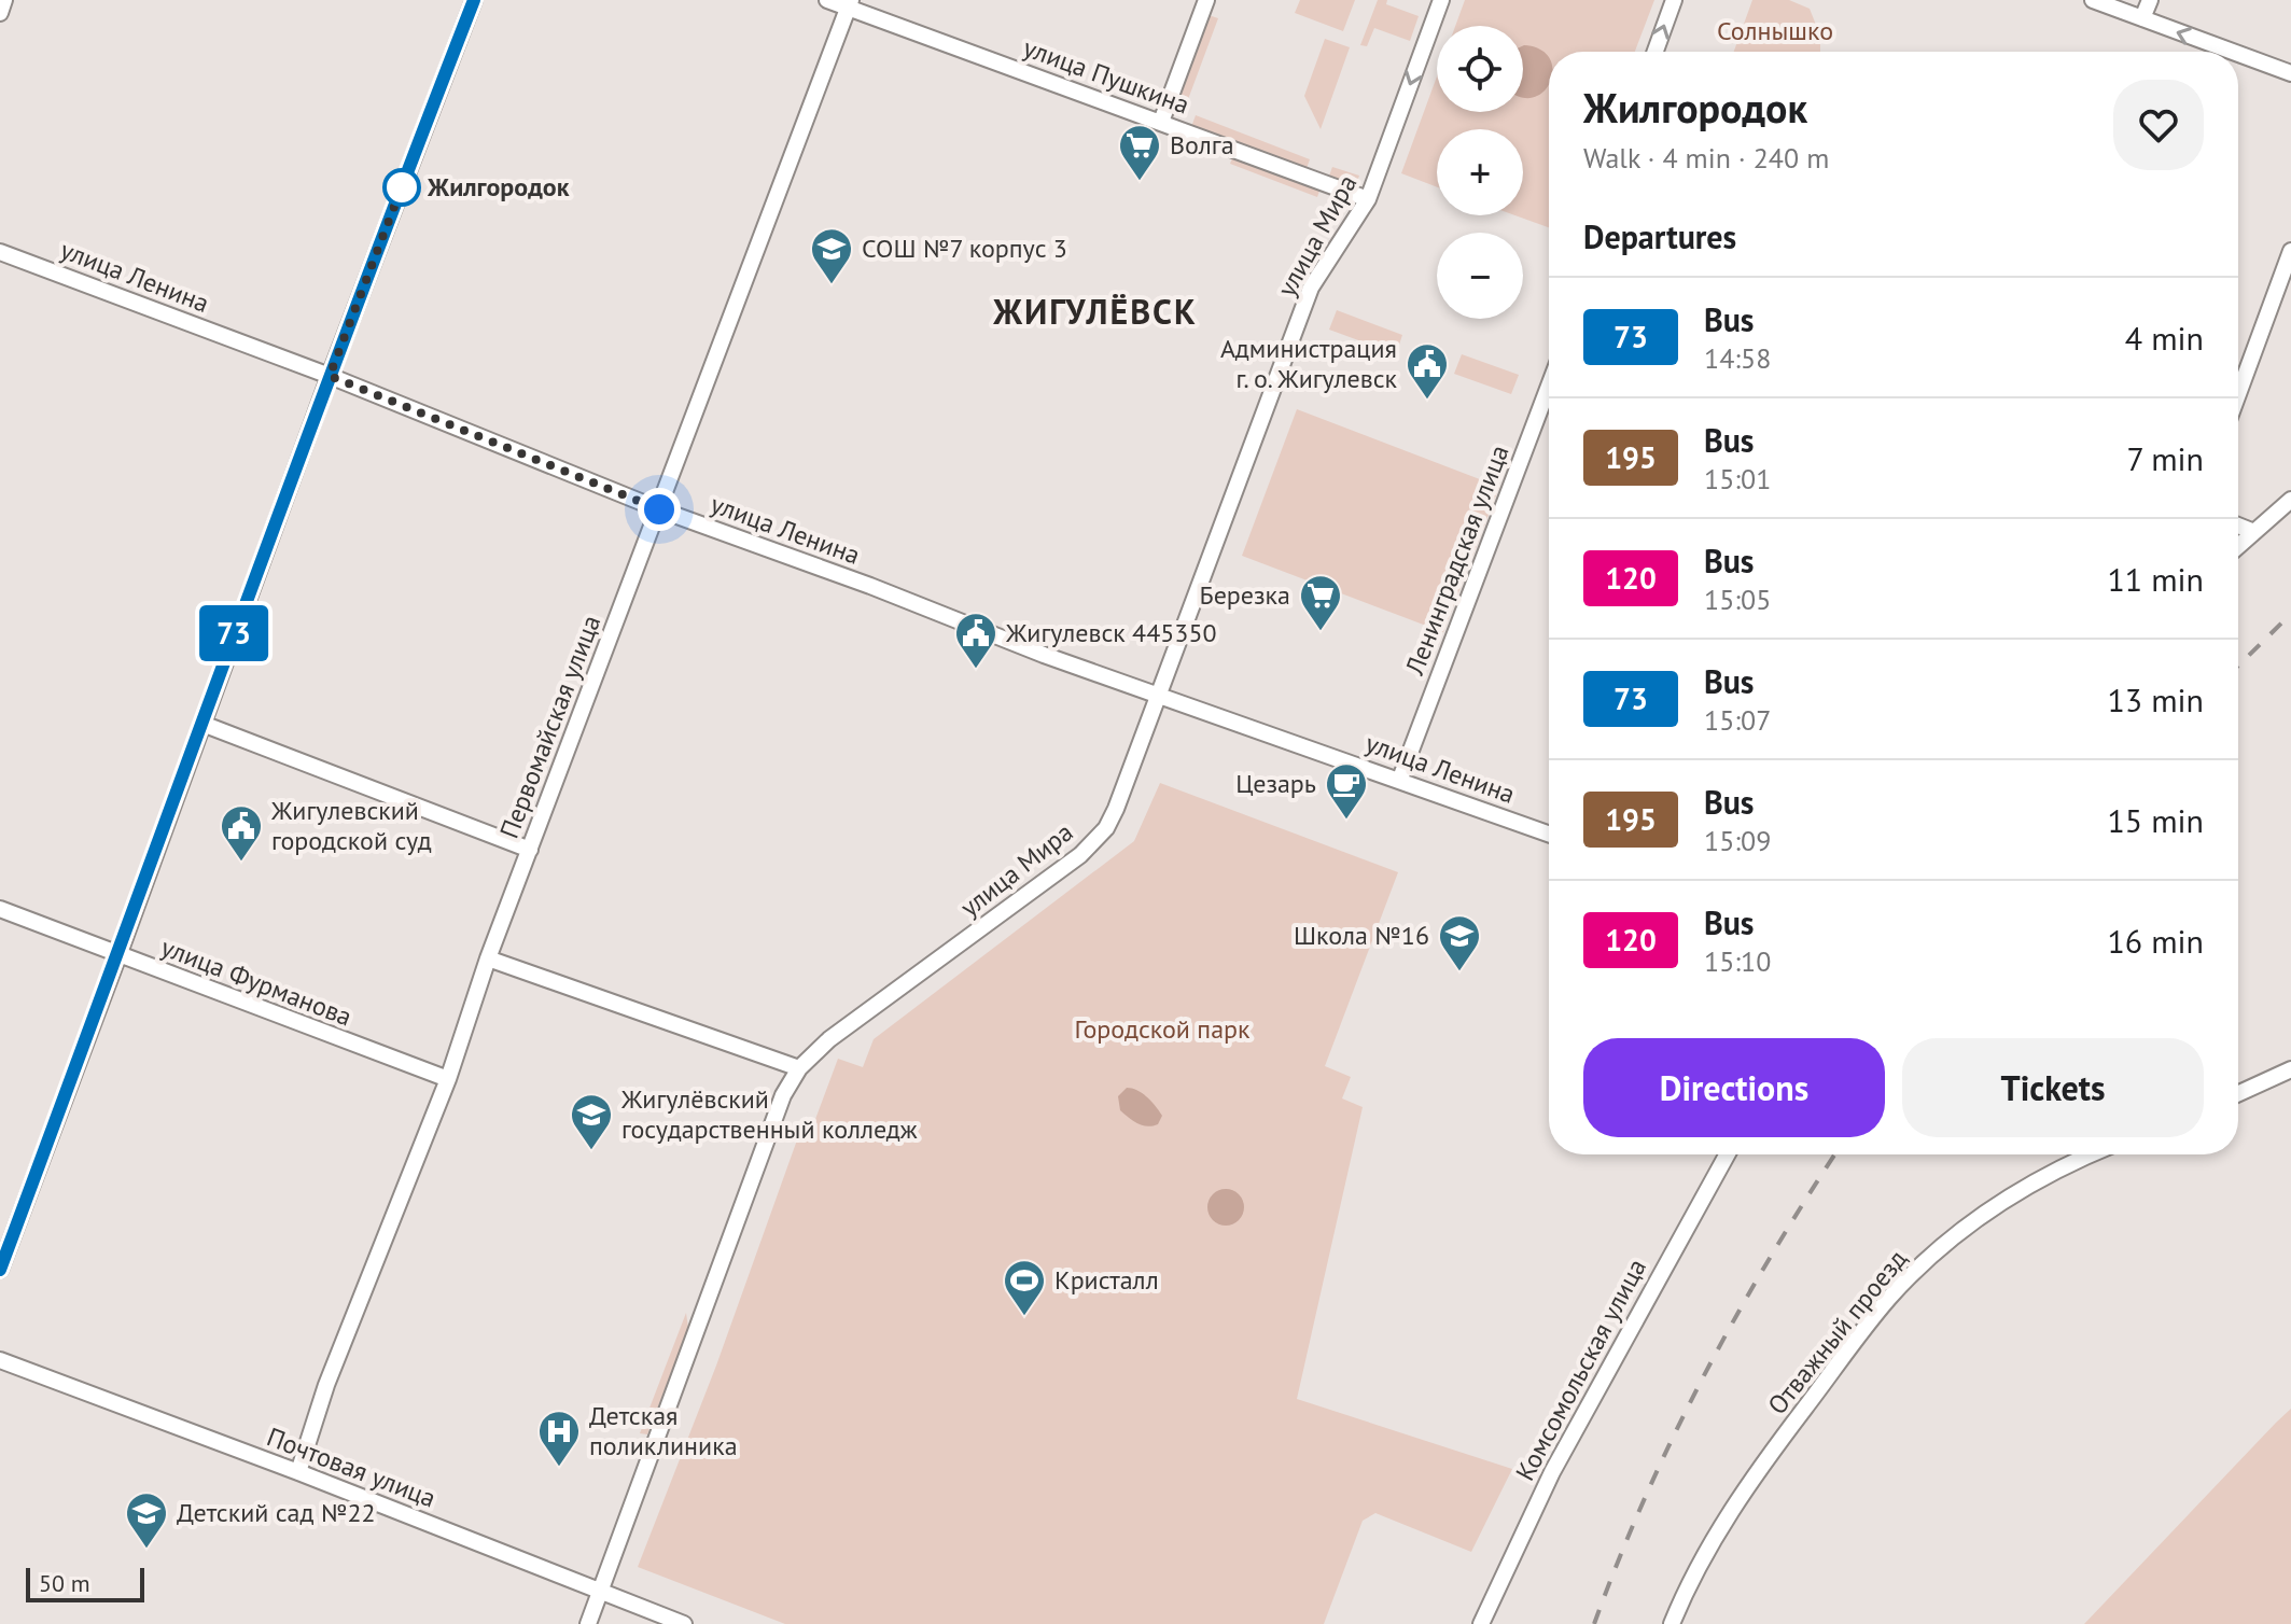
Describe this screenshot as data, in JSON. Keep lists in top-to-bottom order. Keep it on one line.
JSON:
{"streets":{"street":["улица Пушкина","улица Мира","улица Ленина","Ленинградская улица","Первомайская улица","улица Фурманова","Отважный проезд","Комсомольская улица","Почтовая улица"]},"crossings":[["улица Пушкина","улица Мира"],["улица Пушкина","Первомайская улица"],["улица Мира","улица Ленина"],["улица Мира","Почтовая улица"],["улица Ленина","Ленинградская улица"],["улица Ленина","Первомайская улица"],["Первомайская улица","улица Фурманова"],["Первомайская улица","Почтовая улица"]],"districts":["ЖИГУЛЁВСК"],"parks":["Солнышко","Городской парк"],"places":{"supermarket":["Волга","Березка"],"other":["Жилгородок"],"school or university":["СОШ №7 корпус 3","Школа №16","Жигулёвский государственный колледж","Детский сад №22"],"public building":["Администрация г. о. Жигулевск","Жигулевск 445350","Жигулевский городской суд"],"cafe":["Цезарь"],"sports":["Кристалл"],"hospital":["Детская поликлиника"]},"lines":["bus line 73"],"scale_bar":"50 m","page":{"on_map":"73","map_buttons":["+","−"],"heading":[["Жилгородок","Walk · 4 min · 240 m"],"Departures"],"list":[{"mark":"73","name":"Bus","note":"14:58","value":"4 min"},{"mark":"195","name":"Bus","note":"15:01","value":"7 min"},{"mark":"120","name":"Bus","note":"15:05","value":"11 min"},{"mark":"73","name":"Bus","note":"15:07","value":"13 min"},{"mark":"195","name":"Bus","note":"15:09","value":"15 min"},{"mark":"120","name":"Bus","note":"15:10","value":"16 min"}],"buttons":["Directions","Tickets"],"scale":"50 m"}}
